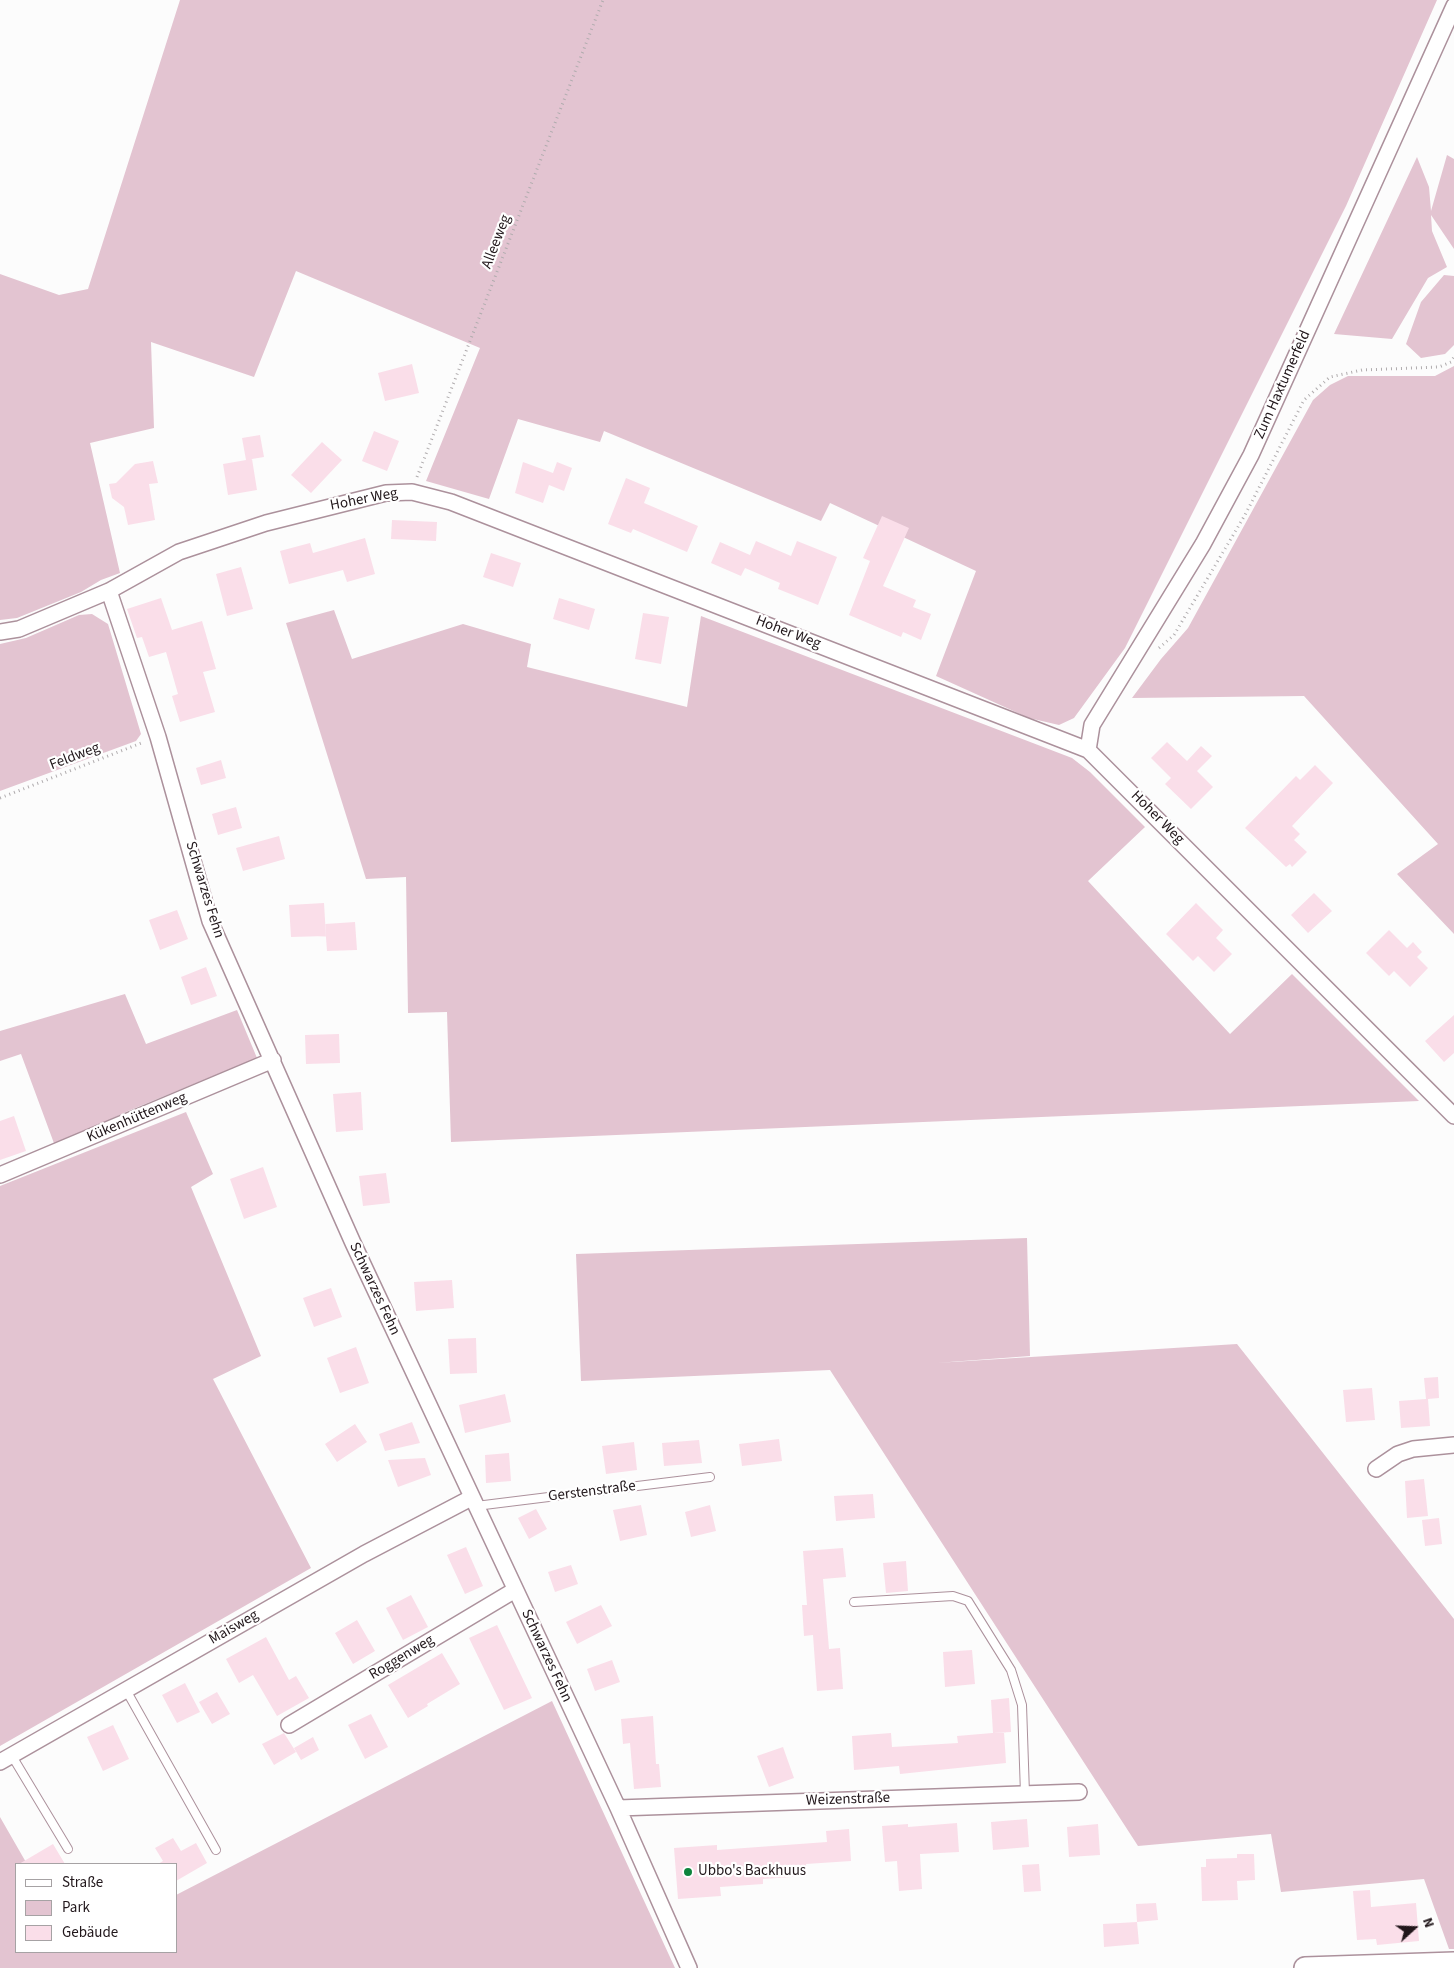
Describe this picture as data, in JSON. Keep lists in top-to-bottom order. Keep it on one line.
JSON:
{"streets":{"street":["Zum Haxtumerfeld","Hoher Weg","Schwarzes Fehn","Kükenhüttenweg","Maisweg","Roggenweg","Weizenstraße"],"lane":["Gerstenstraße"],"path":["Alleeweg","Feldweg"]},"crossings":[["Alleeweg","Hoher Weg"],["Zum Haxtumerfeld","Hoher Weg"],["Hoher Weg","Schwarzes Fehn"],["Feldweg","Schwarzes Fehn"],["Schwarzes Fehn","Kükenhüttenweg"],["Schwarzes Fehn","Gerstenstraße"],["Schwarzes Fehn","Maisweg"],["Schwarzes Fehn","Roggenweg"],["Schwarzes Fehn","Weizenstraße"],["Gerstenstraße","Maisweg"]],"places":["Ubbo's Backhuus"],"legend":["Straße","Park","Gebäude"],"north":"right"}
